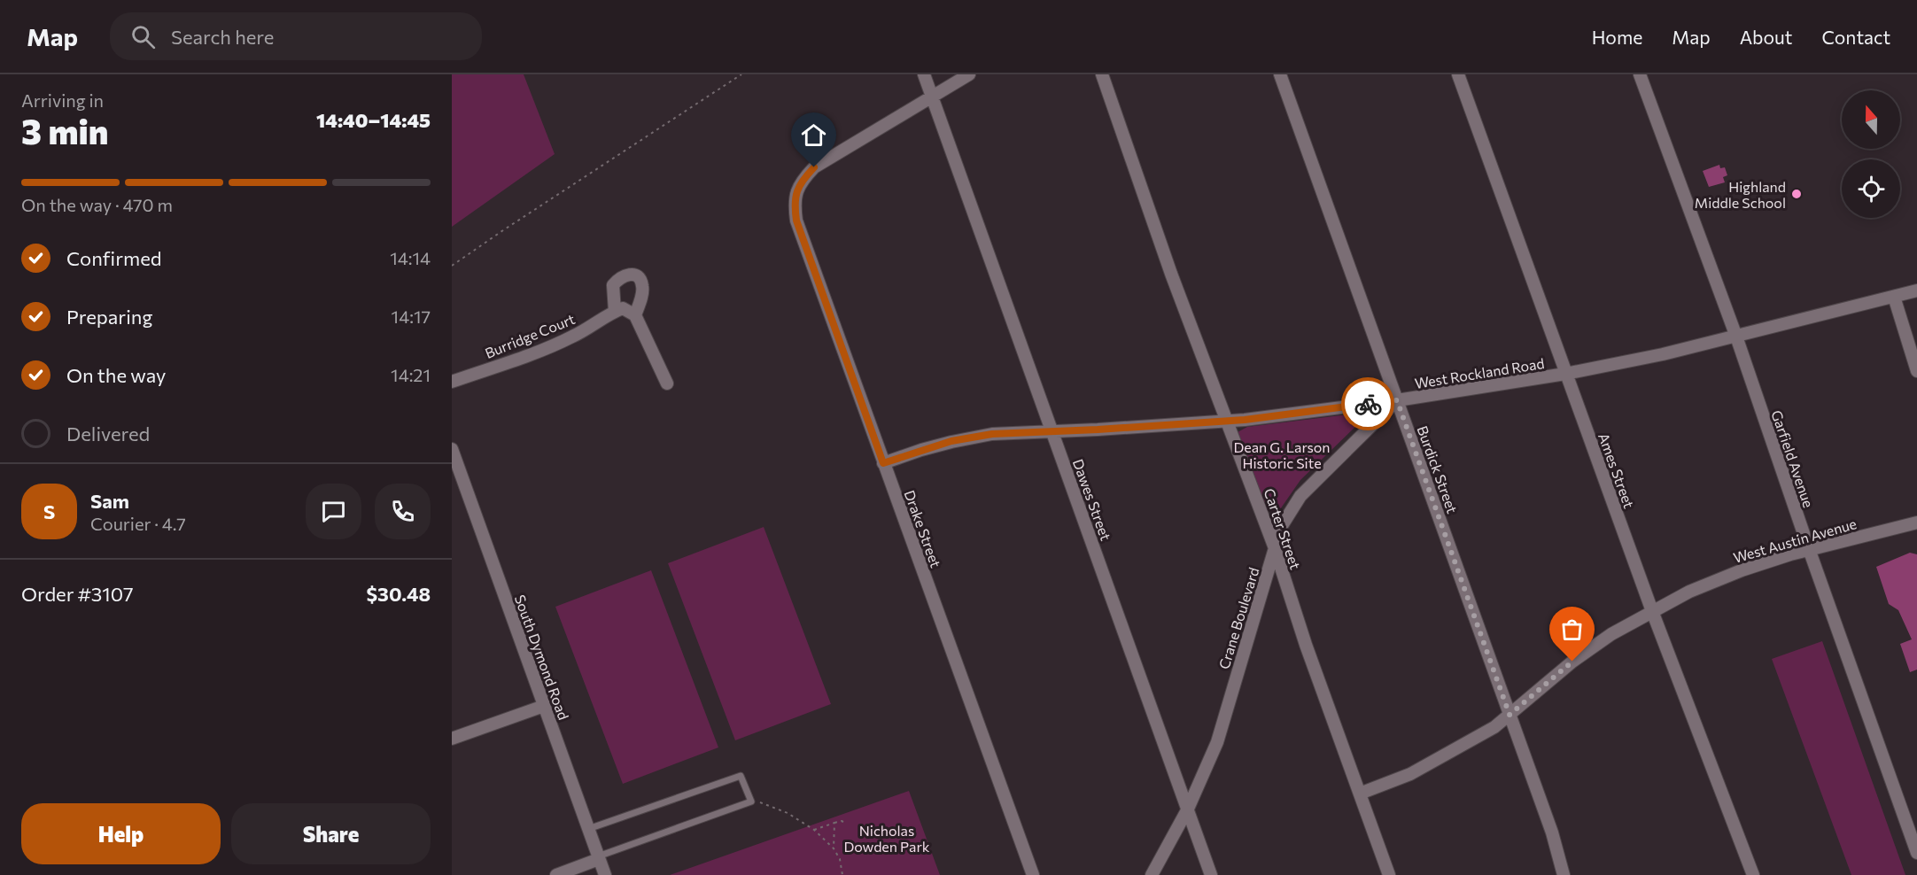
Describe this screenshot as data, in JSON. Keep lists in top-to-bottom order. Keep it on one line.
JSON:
{"streets":{"street":["Burridge Court","West Rockland Road","Garfield Avenue","Burdick Street","Ames Street","Dawes Street","Drake Street","Carter Street","West Austin Avenue","Crane Boulevard","South Dymond Road"]},"crossings":[["West Rockland Road","Garfield Avenue"],["West Rockland Road","Burdick Street"],["West Rockland Road","Ames Street"],["West Rockland Road","Dawes Street"],["West Rockland Road","Drake Street"],["West Rockland Road","Carter Street"],["West Rockland Road","Crane Boulevard"],["Garfield Avenue","West Austin Avenue"],["Burdick Street","West Austin Avenue"],["Burdick Street","Crane Boulevard"],["Ames Street","West Austin Avenue"],["Dawes Street","Drake Street"],["Dawes Street","Crane Boulevard"],["Carter Street","West Austin Avenue"],["Carter Street","Crane Boulevard"]],"parks":["Dean G. Larson Historic Site","Nicholas Dowden Park"],"places":["Highland Middle School"],"north":"top","page":{"header":"Map","search":"Search here","nav":["Home","Map","About","Contact"],"heading":["3 min","Arriving in","14:40–14:45"],"panel":["Sam","Courier · 4.7","Order #3107","$30.48"],"bar":"On the way · 470 m","list":[["Confirmed","14:14"],["Preparing","14:17"],["On the way","14:21"],"Delivered"],"round":"S","buttons":["Help","Share"]}}
